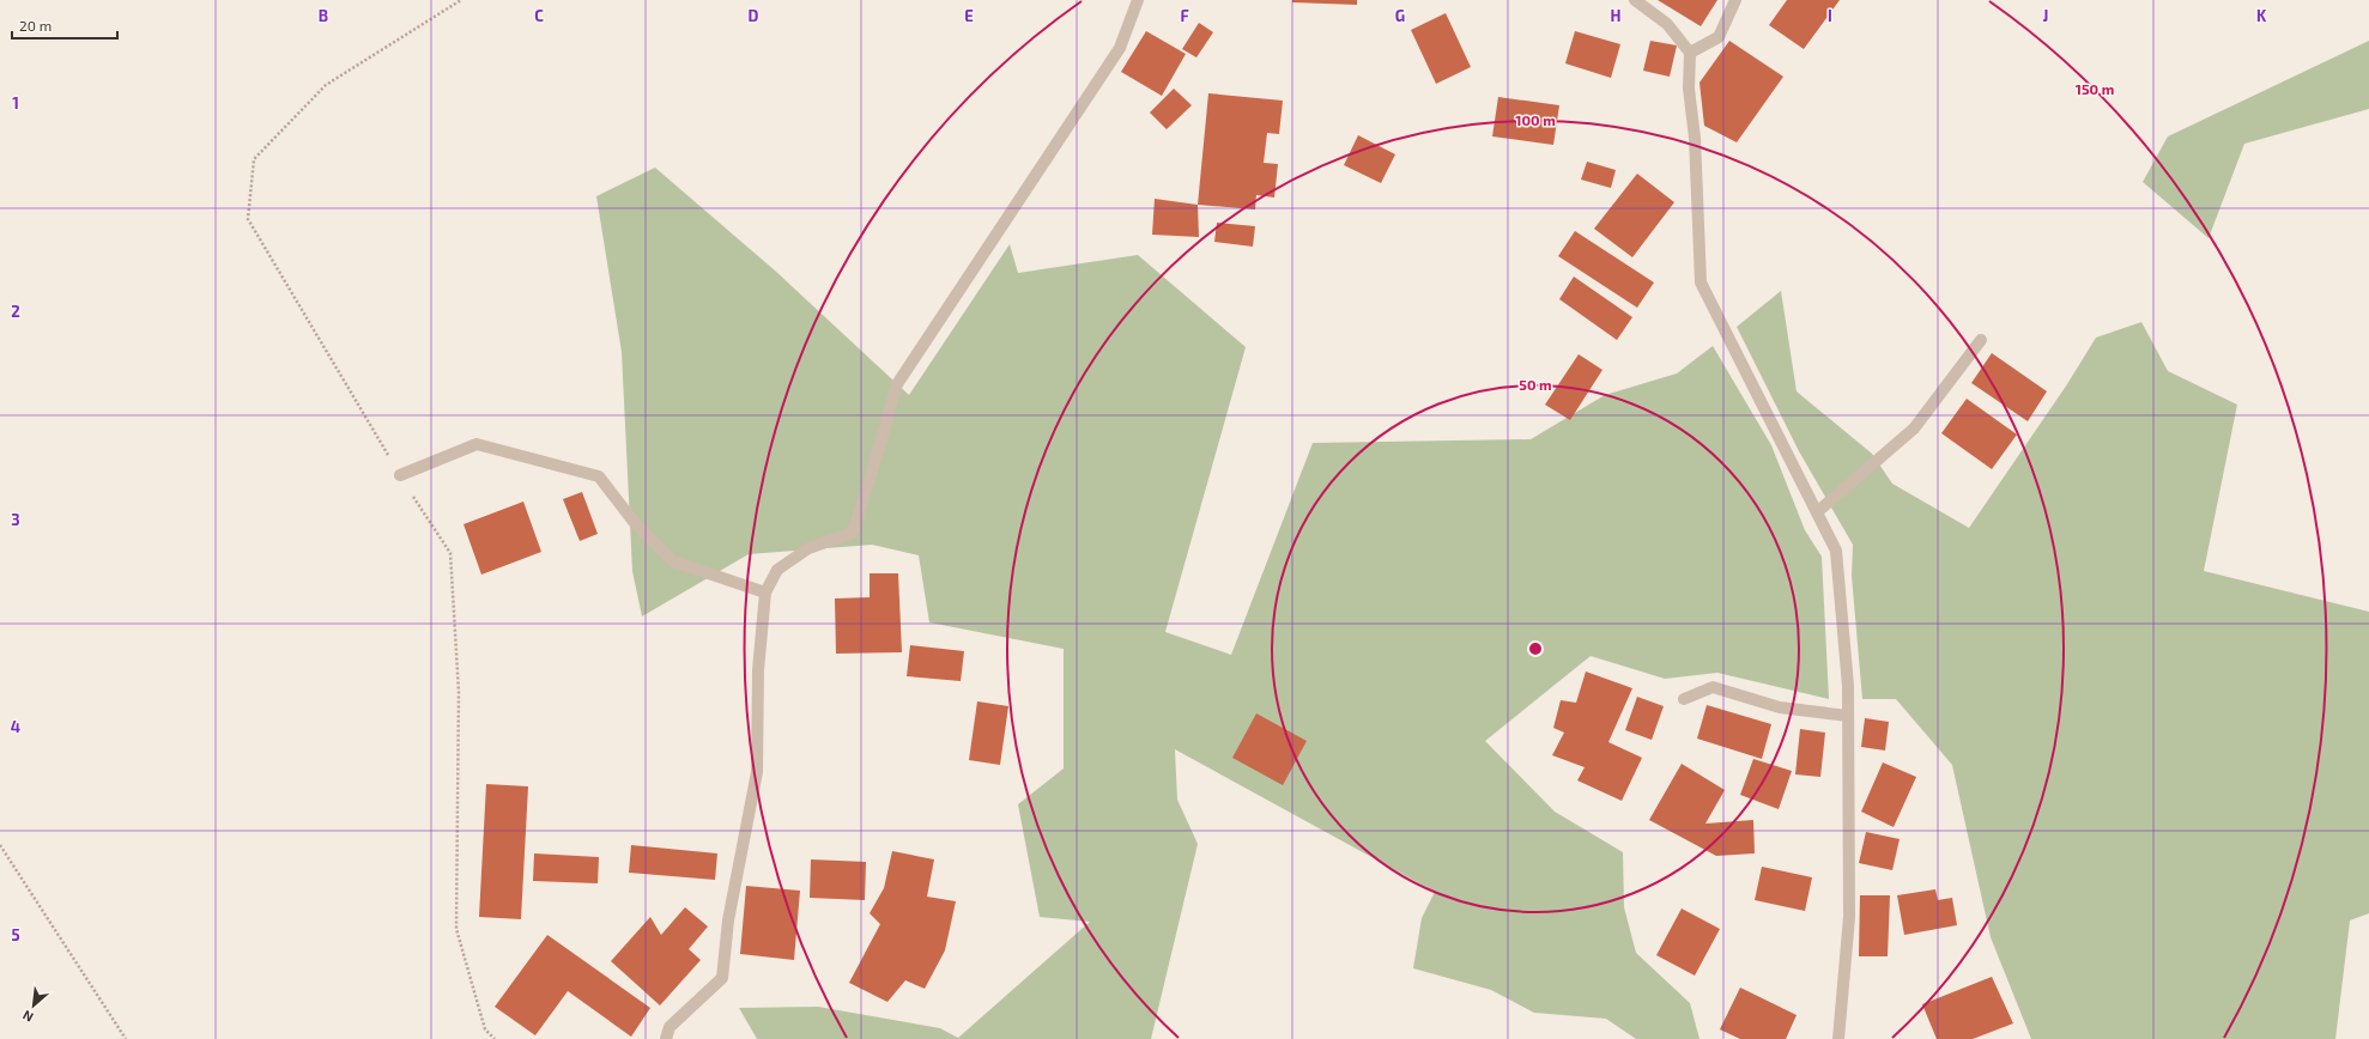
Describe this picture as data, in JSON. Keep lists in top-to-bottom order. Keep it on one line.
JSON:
{"scale_bar":"20 m","north":"bottom left","grid":{"columns":["B","C","D","E","F","G","H","I","J","K"],"rows":["1","2","3","4","5"]},"rings":["150 m","100 m","50 m"]}
